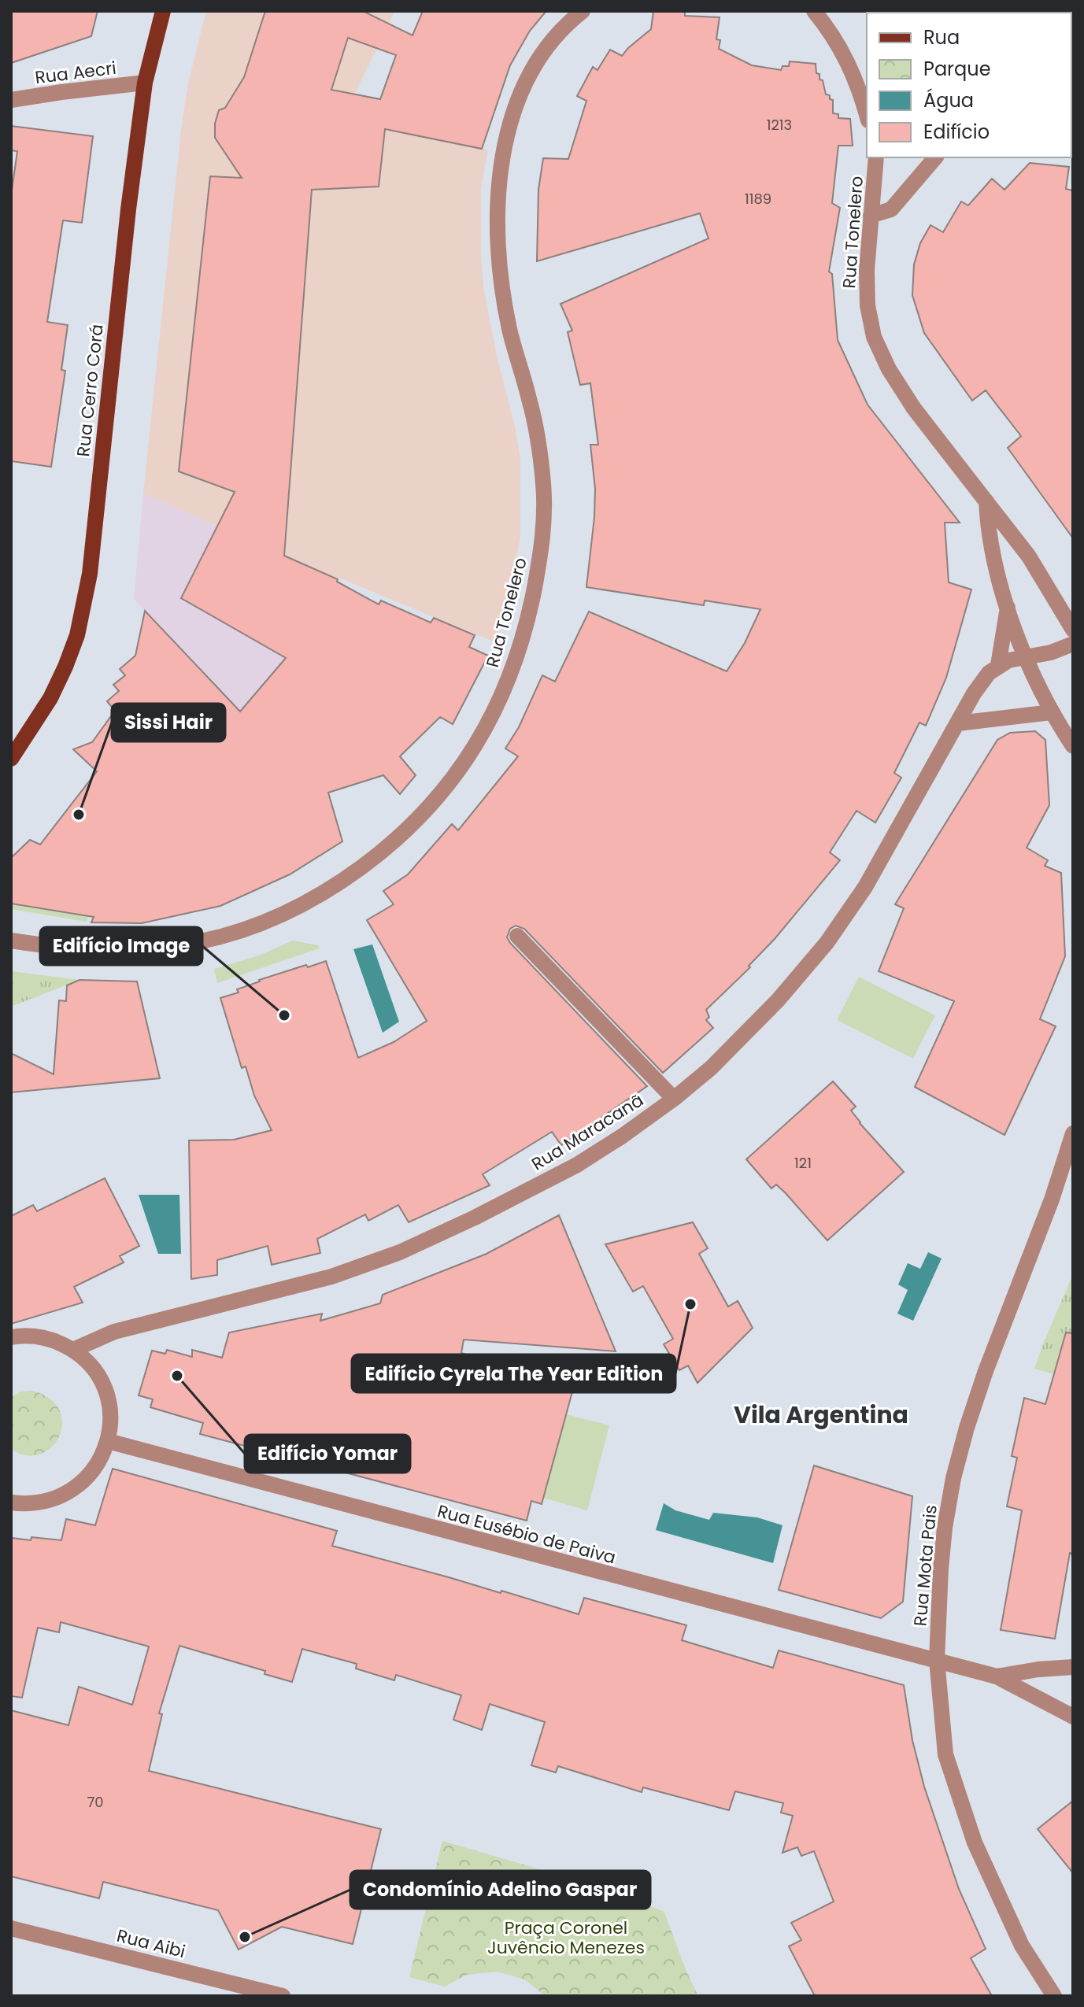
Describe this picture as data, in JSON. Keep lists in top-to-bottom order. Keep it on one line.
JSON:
{"streets":{"main road":["Rua Cerro Corá"],"street":["Rua Aecri","Rua Tonelero","Rua Maracanã","Rua Eusébio de Paiva","Rua Mota Pais","Rua Aibi"]},"crossings":[["Rua Aecri","Rua Cerro Corá"],["Rua Eusébio de Paiva","Rua Mota Pais"]],"districts":["Vila Argentina"],"parks":["Praça Coronel Juvêncio Menezes"],"places":["Sissi Hair","Edifício Image","Edifício Cyrela The Year Edition","Edifício Yomar","Condomínio Adelino Gaspar"],"house_numbers":["1213","1189","121","70"],"legend":["Rua","Parque","Água","Edifício"]}
